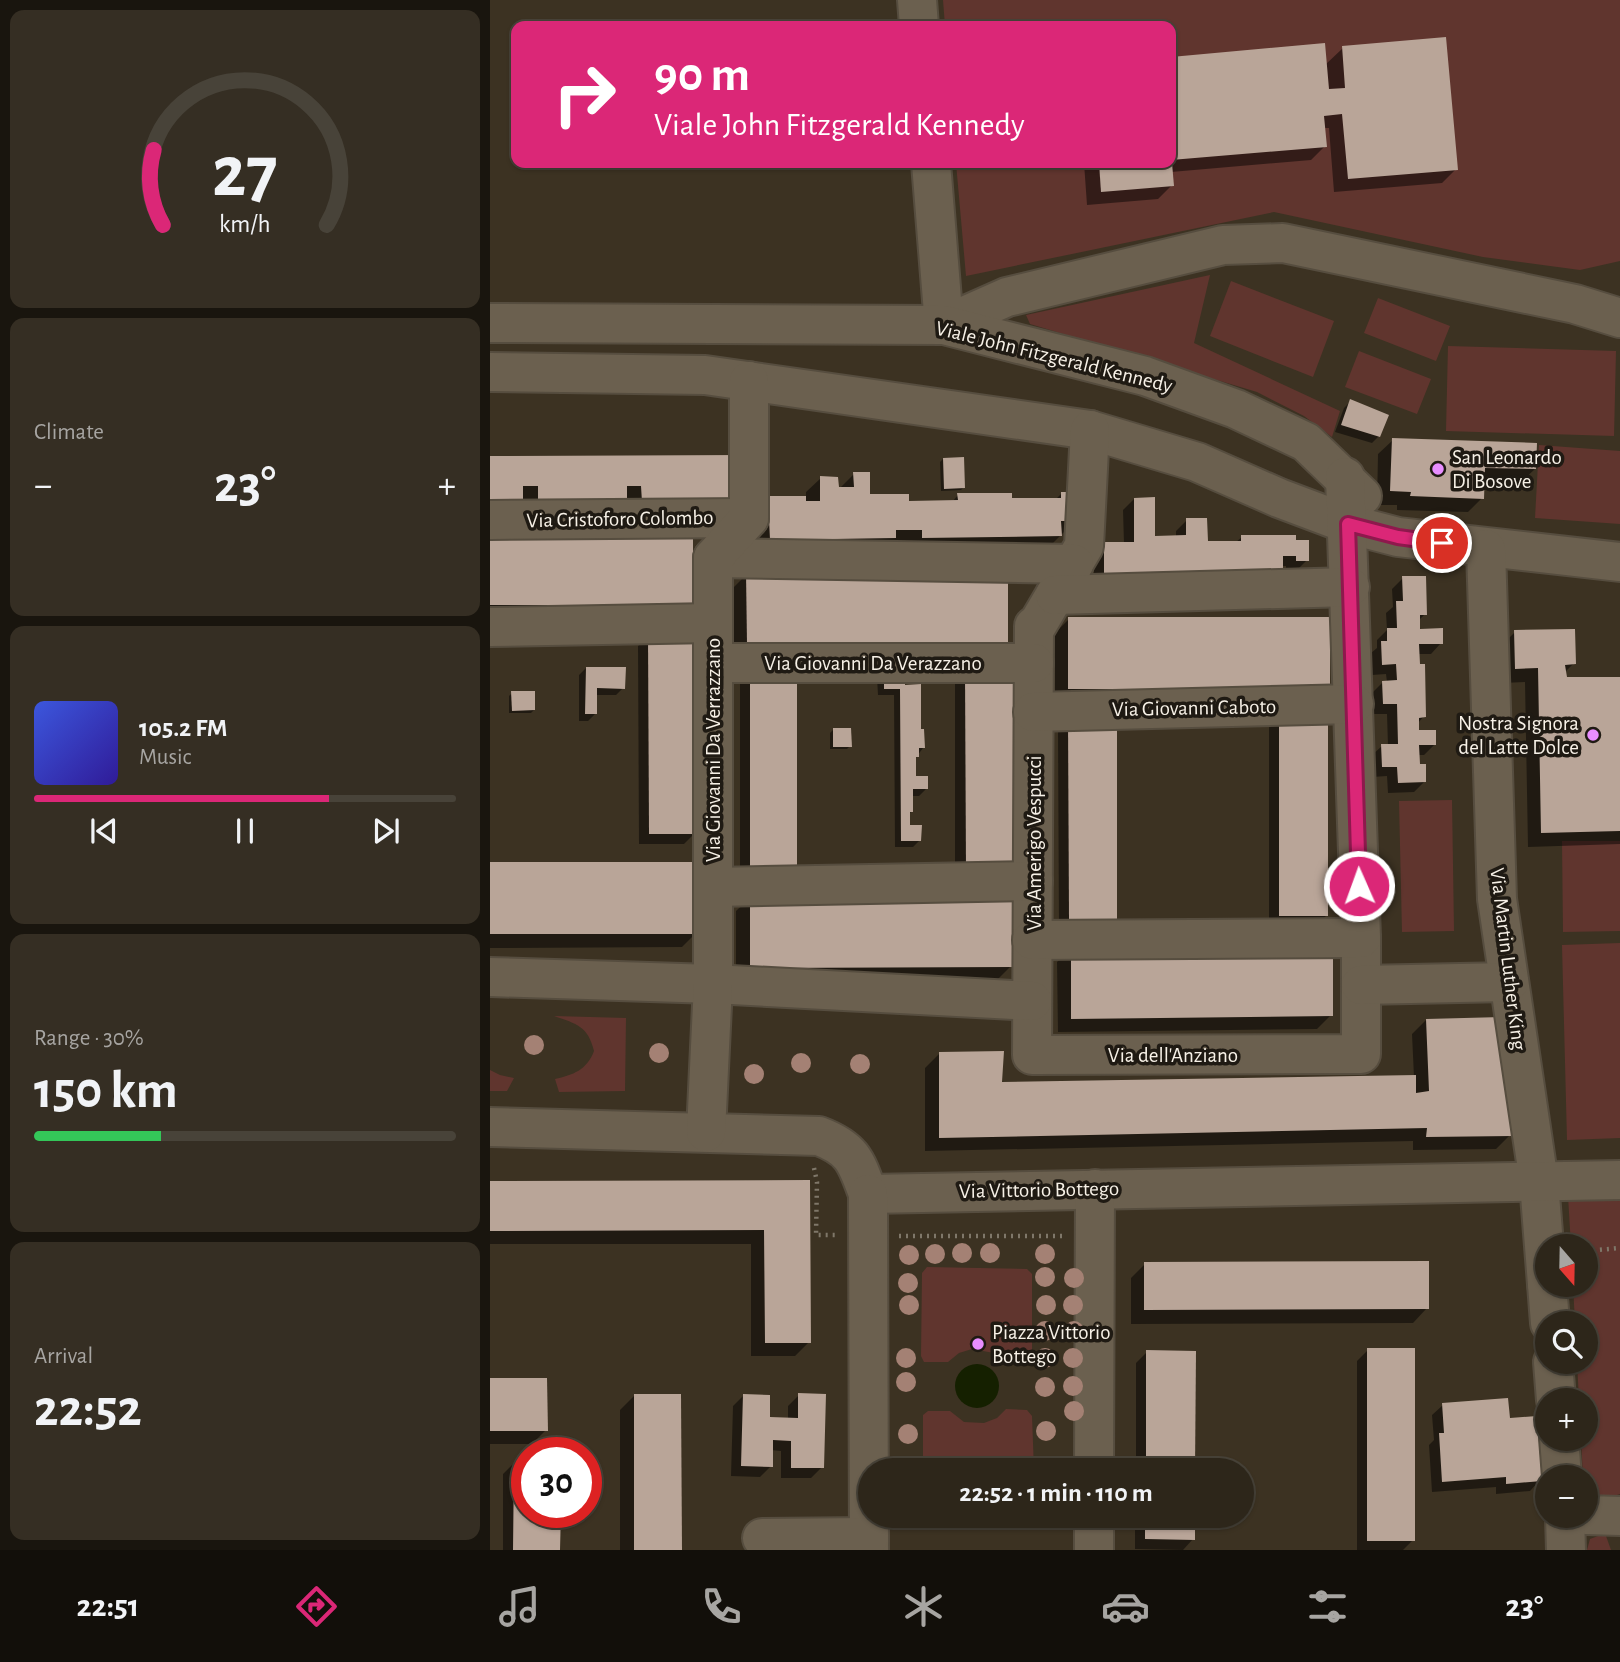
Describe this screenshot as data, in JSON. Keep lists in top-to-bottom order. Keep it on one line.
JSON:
{"streets":{"street":["Viale John Fitzgerald Kennedy","Via Cristoforo Colombo","Via Giovanni Da Verazzano","Via Giovanni Caboto","Via Giovanni Da Verrazzano","Via Amerigo Vespucci","Via Martin Luther King","Via dell'Anziano","Via Vittorio Bottego"]},"crossings":[["Via Giovanni Da Verazzano","Via Giovanni Da Verrazzano"],["Via Giovanni Da Verazzano","Via Amerigo Vespucci"],["Via Giovanni Caboto","Via Amerigo Vespucci"],["Via Amerigo Vespucci","Via dell'Anziano"],["Via Martin Luther King","Via Vittorio Bottego"]],"places":["San Leonardo Di Bosove","Nostra Signora del Latte Dolce","Piazza Vittorio Bottego"],"north":"bottom","page":{"turn":["90 m","Viale John Fitzgerald Kennedy"],"tile":["Climate",["Range · 30%","150 km"],["Arrival","22:52"]],"heat":["−","23°","+"],"song":["105.2 FM","Music"],"map_buttons":["+","−"],"limit":"30","trip":"22:52 · 1 min · 110 m","tabs":["22:51","23°"],"gauge":["27","km/h"]}}
